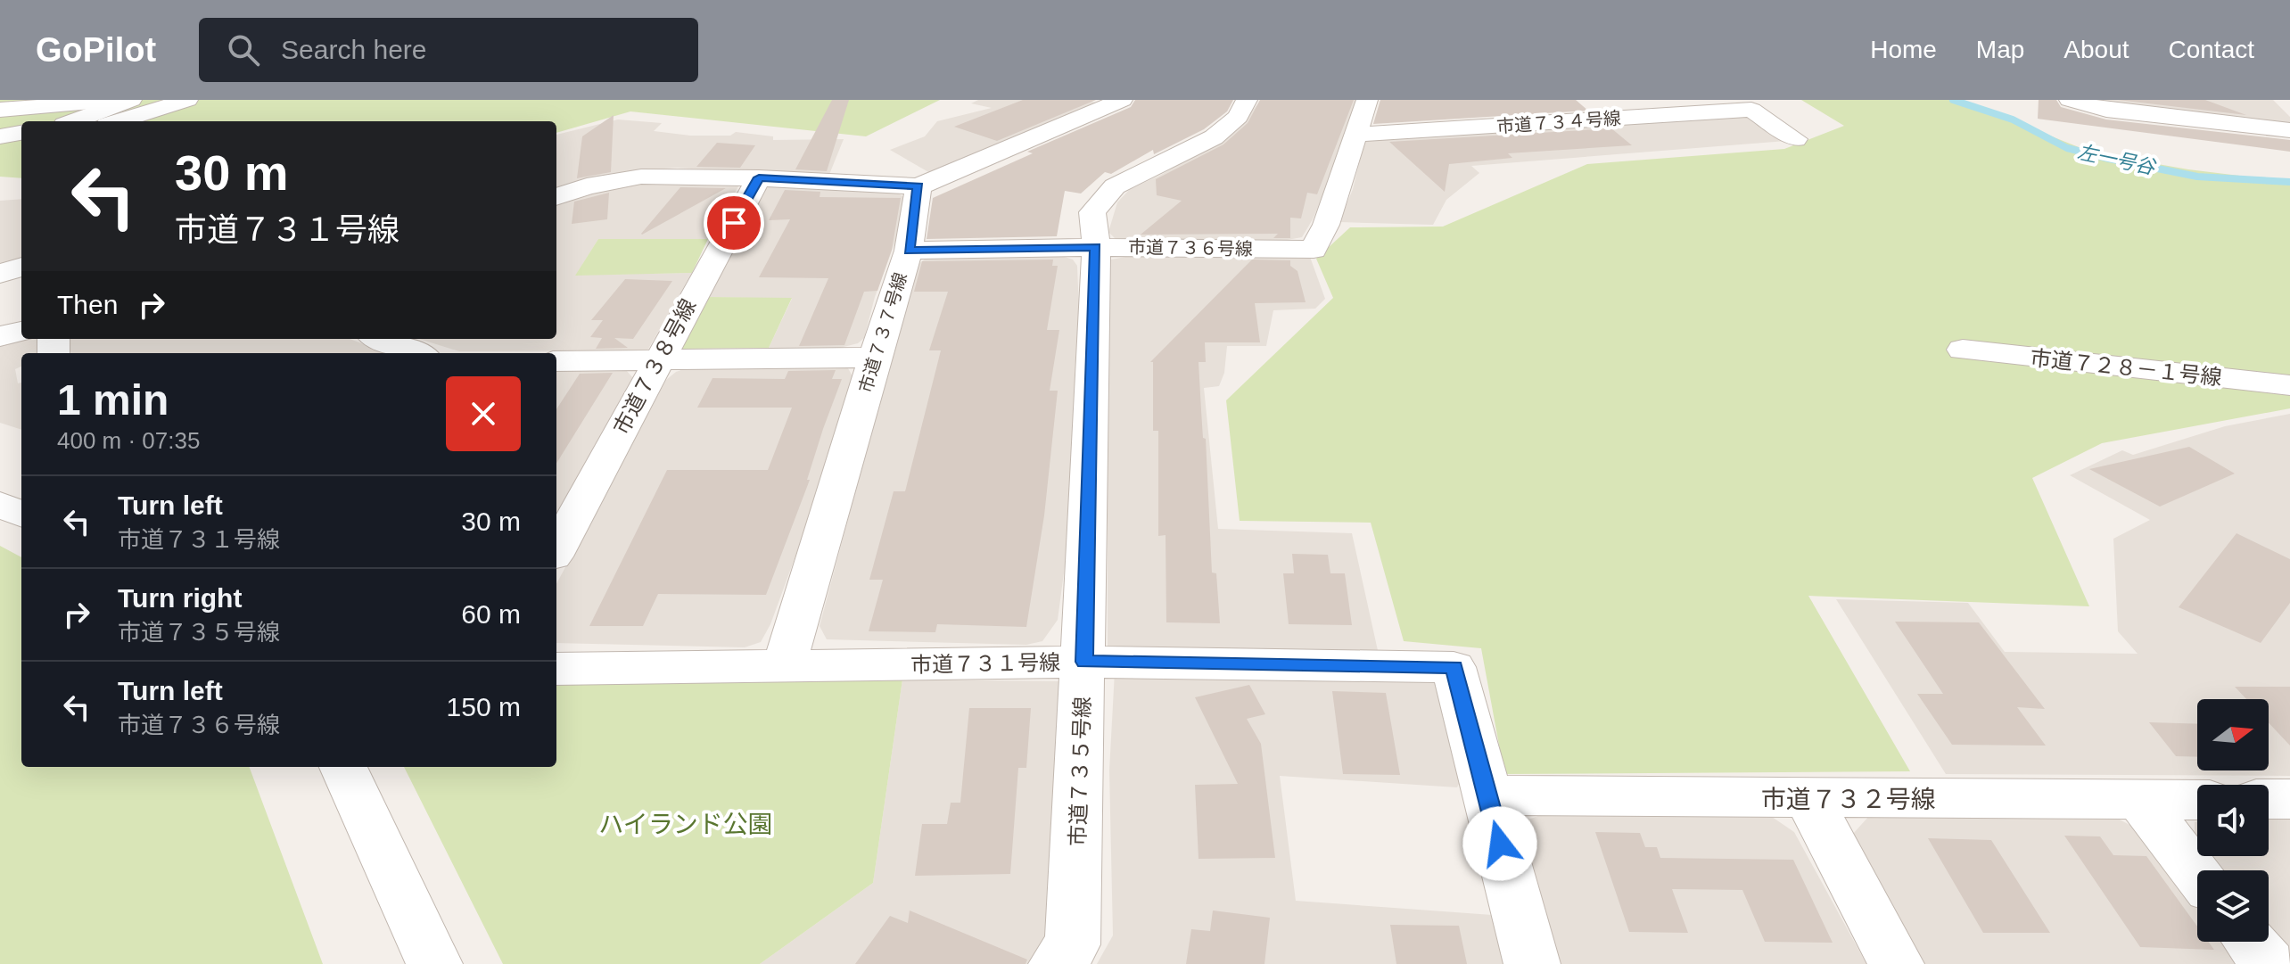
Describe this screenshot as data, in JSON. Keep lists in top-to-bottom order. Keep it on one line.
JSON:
{"streets":{"street":["市道７３４号線","市道７３６号線","市道７３７号線","市道７３８号線","市道７２８－１号線","市道７３１号線","市道７３５号線","市道７３２号線"]},"crossings":[["市道７３４号線","市道７３６号線"],["市道７３６号線","市道７３７号線"],["市道７３６号線","市道７３５号線"],["市道７３７号線","市道７３１号線"],["市道７３１号線","市道７３５号線"],["市道７３１号線","市道７３２号線"]],"water":["左一号谷"],"parks":["ハイランド公園"],"north":"right","page":{"header":"GoPilot","search":"Search here","nav":["Home","Map","About","Contact"],"turn":["30 m","市道７３１号線"],"then":"Then","heading":["1 min","400 m · 07:35"],"list":[{"name":"Turn left","note":"市道７３１号線","value":"30 m"},{"name":"Turn right","note":"市道７３５号線","value":"60 m"},{"name":"Turn left","note":"市道７３６号線","value":"150 m"}]}}
